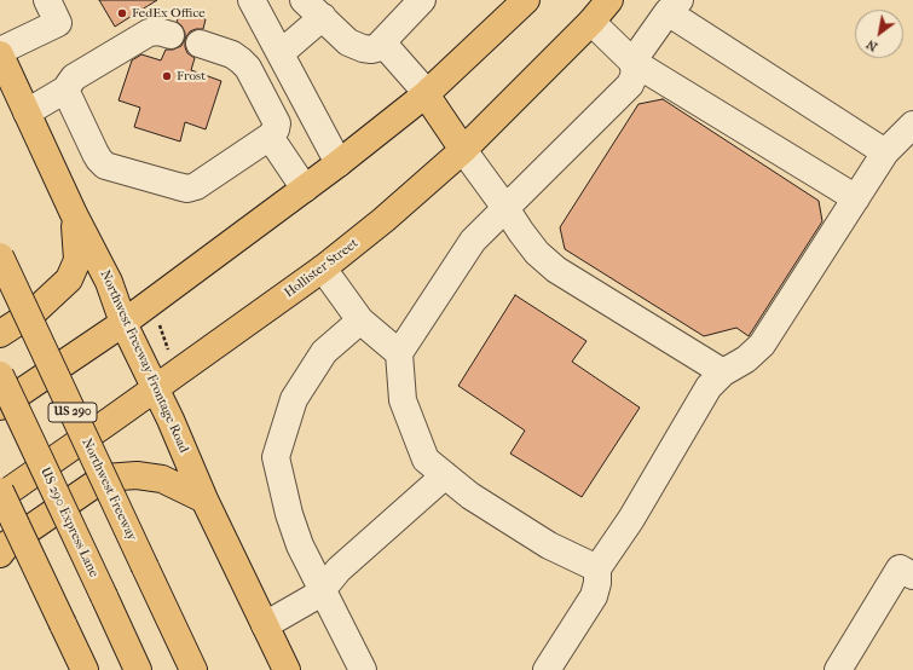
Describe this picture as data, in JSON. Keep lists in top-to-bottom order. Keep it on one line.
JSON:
{"streets":{"main road":["Hollister Street","Northwest Freeway Frontage Road","US 290","Northwest Freeway","US 290 Express Lane"]},"crossings":[["Hollister Street","Northwest Freeway Frontage Road"]],"places":["FedEx Office","Frost"],"north":"bottom left"}
